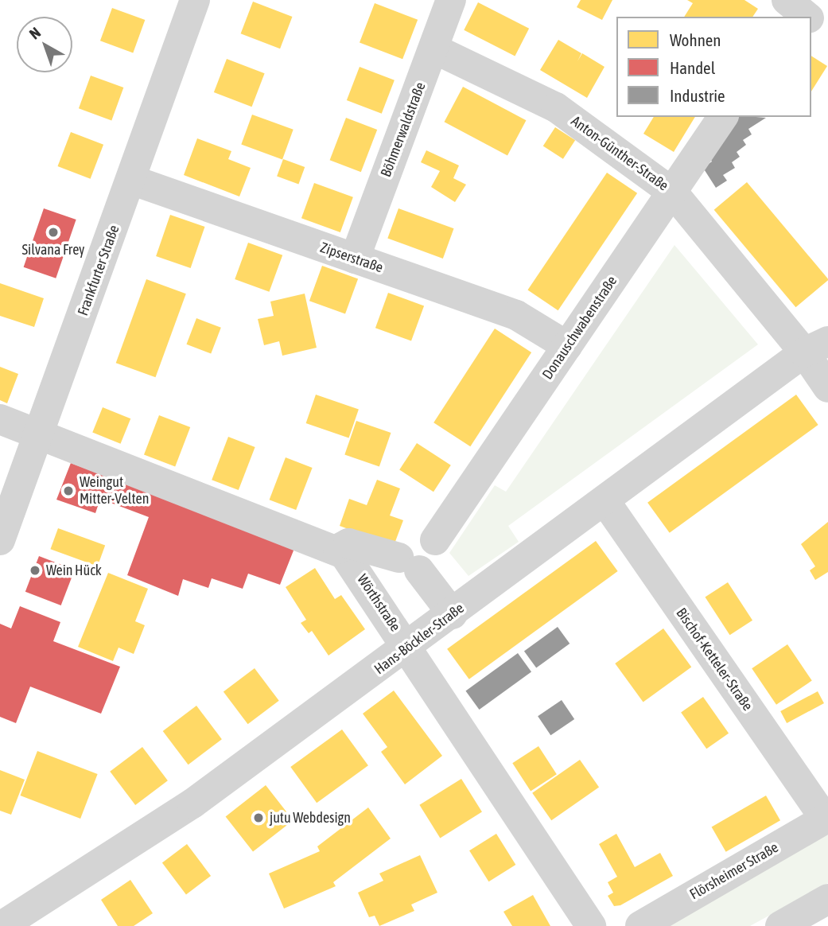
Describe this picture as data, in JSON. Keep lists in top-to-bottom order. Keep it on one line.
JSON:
{"streets":{"street":["Böhmerwaldstraße","Anton-Günther-Straße","Zipserstraße","Frankfurter Straße","Donauschwabenstraße","Wörthstraße","Hans-Böckler-Straße","Bischof-Ketteler-Straße","Flörsheimer Straße"]},"crossings":[["Böhmerwaldstraße","Anton-Günther-Straße"],["Böhmerwaldstraße","Zipserstraße"],["Anton-Günther-Straße","Donauschwabenstraße"],["Anton-Günther-Straße","Hans-Böckler-Straße"],["Zipserstraße","Frankfurter Straße"],["Zipserstraße","Donauschwabenstraße"],["Frankfurter Straße","Wörthstraße"],["Wörthstraße","Hans-Böckler-Straße"],["Hans-Böckler-Straße","Bischof-Ketteler-Straße"],["Bischof-Ketteler-Straße","Flörsheimer Straße"]],"places":["Silvana Frey","Weingut Mitter-Velten","Wein Hück","jutu Webdesign"],"legend":["Wohnen","Handel","Industrie"],"north":"top left"}
